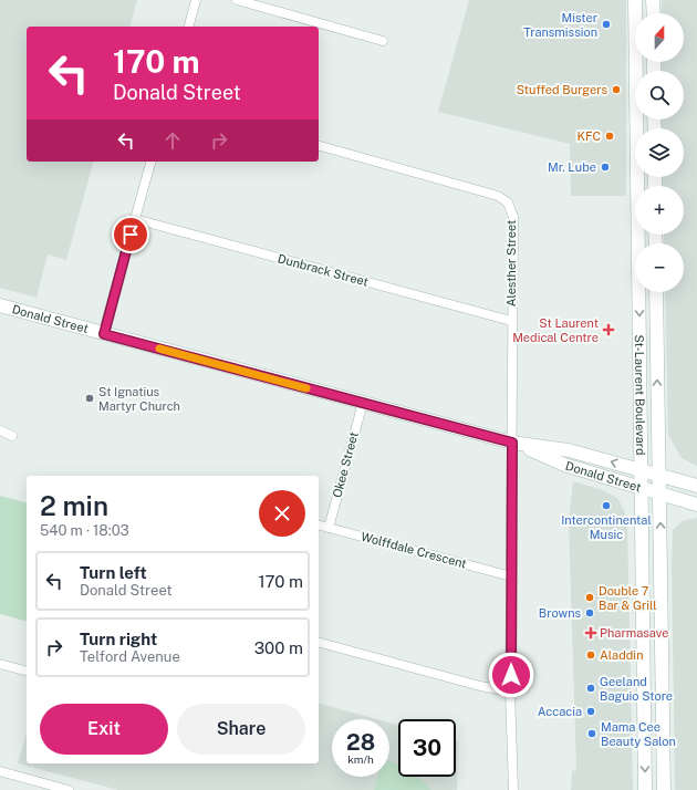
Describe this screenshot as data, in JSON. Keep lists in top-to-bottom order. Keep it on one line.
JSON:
{"streets":{"main road":["Donald Street","St-Laurent Boulevard"],"street":["Alesther Street","Dunbrack Street","Okee Street","Wolffdale Crescent"]},"crossings":[["Alesther Street","Dunbrack Street"],["Alesther Street","Donald Street"],["Alesther Street","Wolffdale Crescent"],["Donald Street","St-Laurent Boulevard"],["Donald Street","Okee Street"],["Okee Street","Wolffdale Crescent"]],"places":{"other":["Mister Transmission","Stuffed Burgers","KFC","Mr. Lube","St Ignatius Martyr Church","Intercontinental Music","Double 7 Bar & Grill","Browns","Aladdin","Geeland Baguio Store","Accacia","Mama Cee Beauty Salon"],"health":["St Laurent Medical Centre","Pharmasave"]},"north":"top","page":{"map_buttons":["+","−"],"turn":["170 m","Donald Street"],"heading":["2 min","540 m · 18:03"],"list":[{"name":"Turn left","note":"Donald Street","value":"170 m"},{"name":"Turn right","note":"Telford Avenue","value":"300 m"}],"buttons":["Exit","Share"],"speed":"28 km/h","limit":"30"}}
